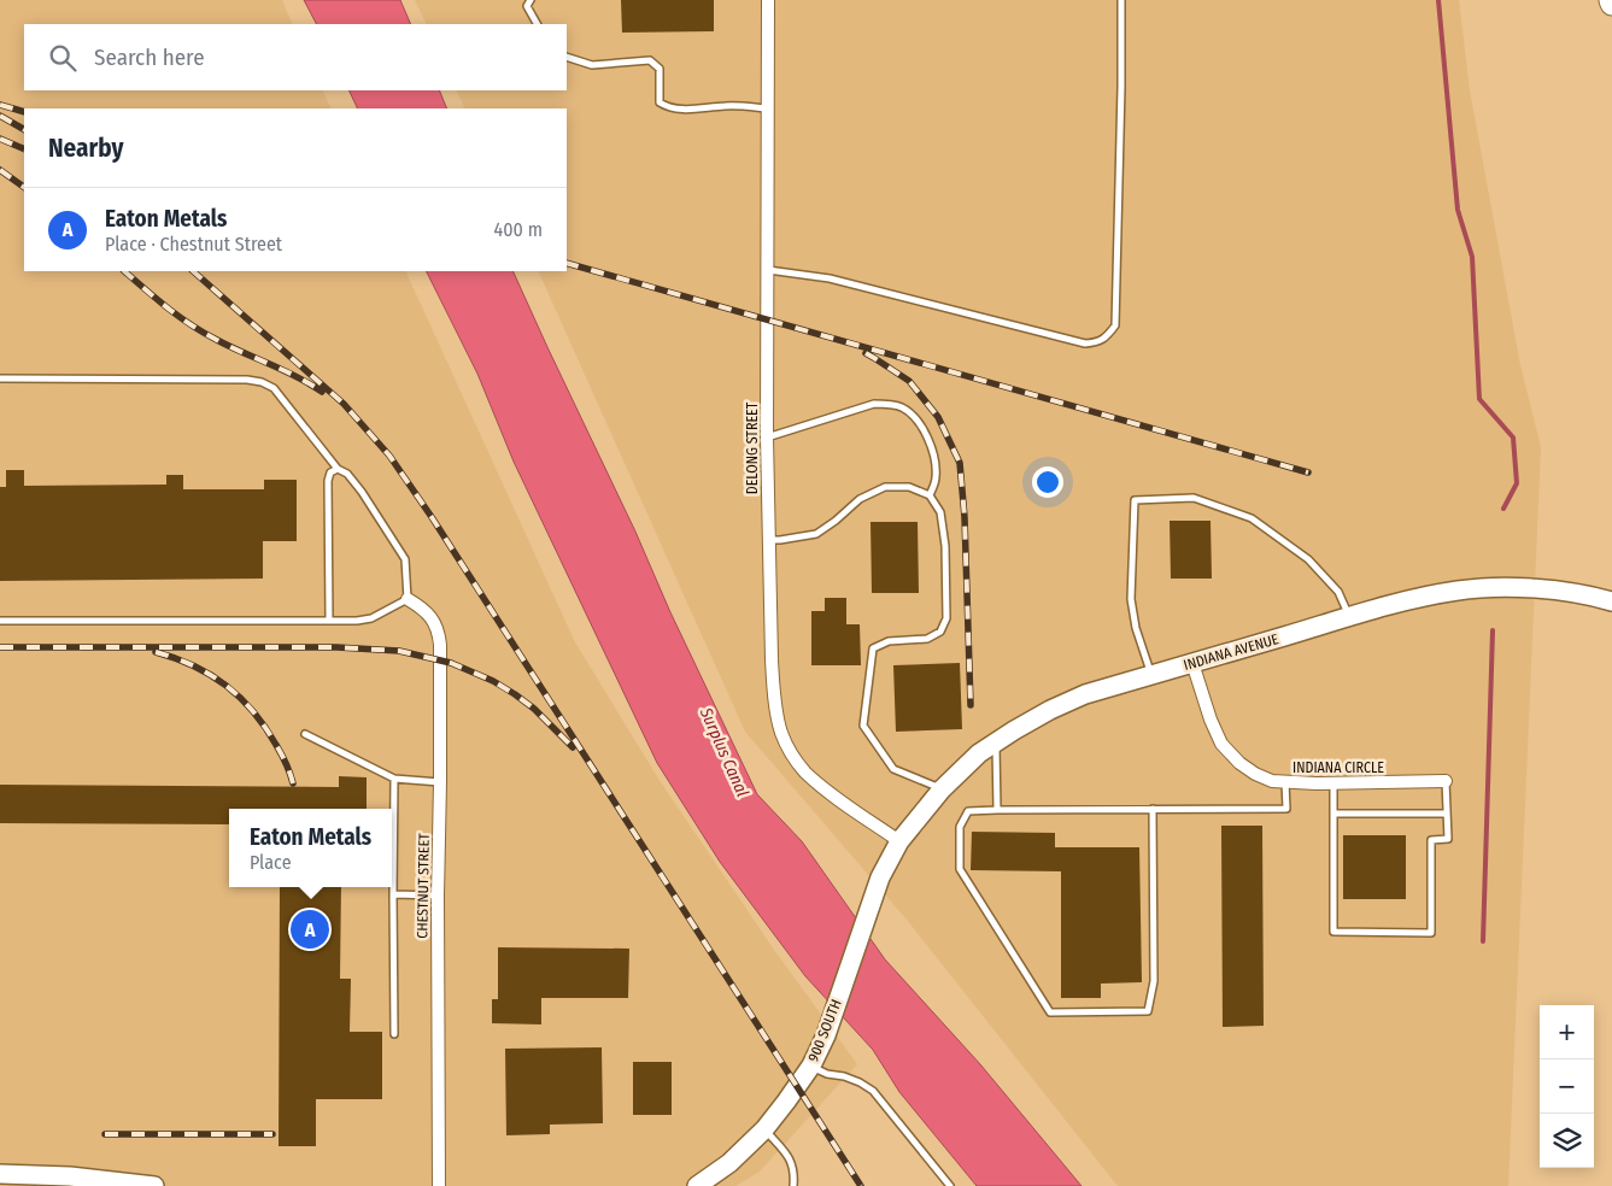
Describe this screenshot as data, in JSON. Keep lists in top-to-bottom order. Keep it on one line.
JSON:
{"streets":{"street":["DELONG STREET","INDIANA AVENUE","INDIANA CIRCLE","CHESTNUT STREET","900 SOUTH"]},"crossings":[["DELONG STREET","INDIANA AVENUE"],["DELONG STREET","900 SOUTH"],["INDIANA AVENUE","INDIANA CIRCLE"],["INDIANA AVENUE","900 SOUTH"]],"water":["Surplus Canal"],"page":{"search":"Search here","heading":"Nearby","list":[{"mark":"A","name":"Eaton Metals","note":"Place · Chestnut Street","value":"400 m"}],"popup":["Eaton Metals","Place"],"pins":"A","map_buttons":["+","−"]}}
